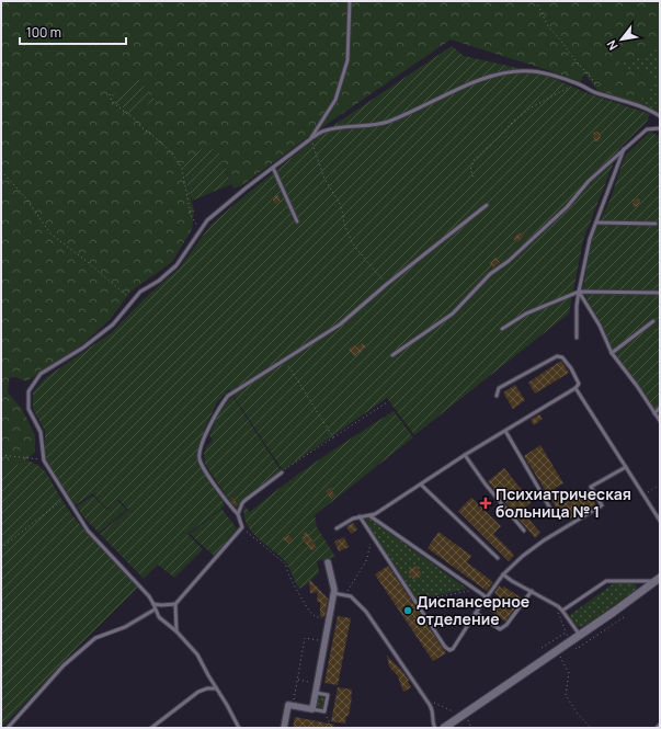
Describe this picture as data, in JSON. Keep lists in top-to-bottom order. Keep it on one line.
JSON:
{"places":{"health":["Психиатрическая больница № 1"],"other":["Диспансерное отделение"]},"scale_bar":"100 m","north":"bottom left"}
